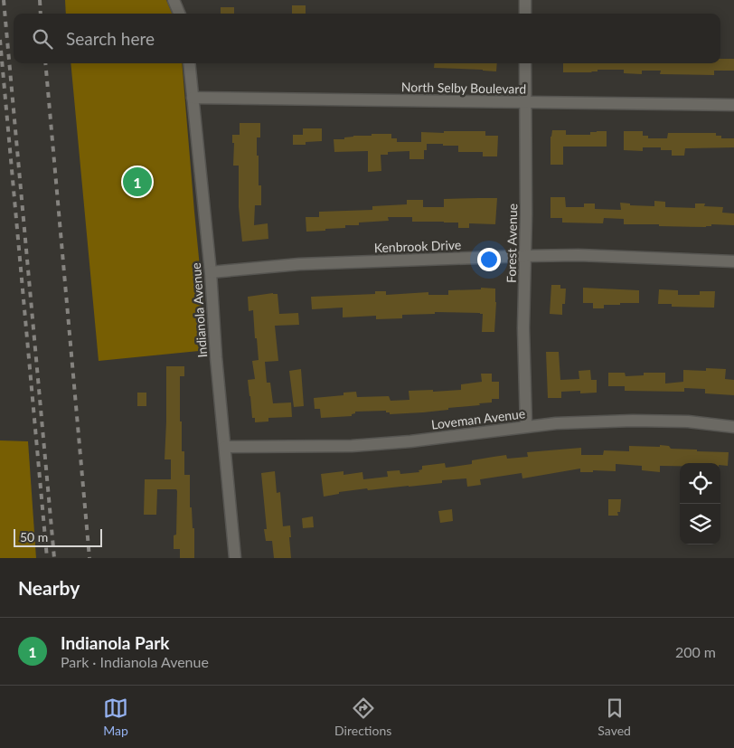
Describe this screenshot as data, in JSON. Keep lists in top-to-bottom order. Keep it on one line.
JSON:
{"streets":{"street":["North Selby Boulevard","Forest Avenue","Kenbrook Drive","Indianola Avenue","Loveman Avenue"]},"crossings":[["North Selby Boulevard","Forest Avenue"],["North Selby Boulevard","Indianola Avenue"],["Forest Avenue","Kenbrook Drive"],["Forest Avenue","Loveman Avenue"],["Kenbrook Drive","Indianola Avenue"],["Indianola Avenue","Loveman Avenue"]],"scale_bar":"50 m","page":{"search":"Search here","pins":"1","scale":"50 m","heading":"Nearby","list":[{"mark":"1","name":"Indianola Park","note":"Park · Indianola Avenue","value":"200 m"}],"nav":["Map","Directions","Saved"]}}
